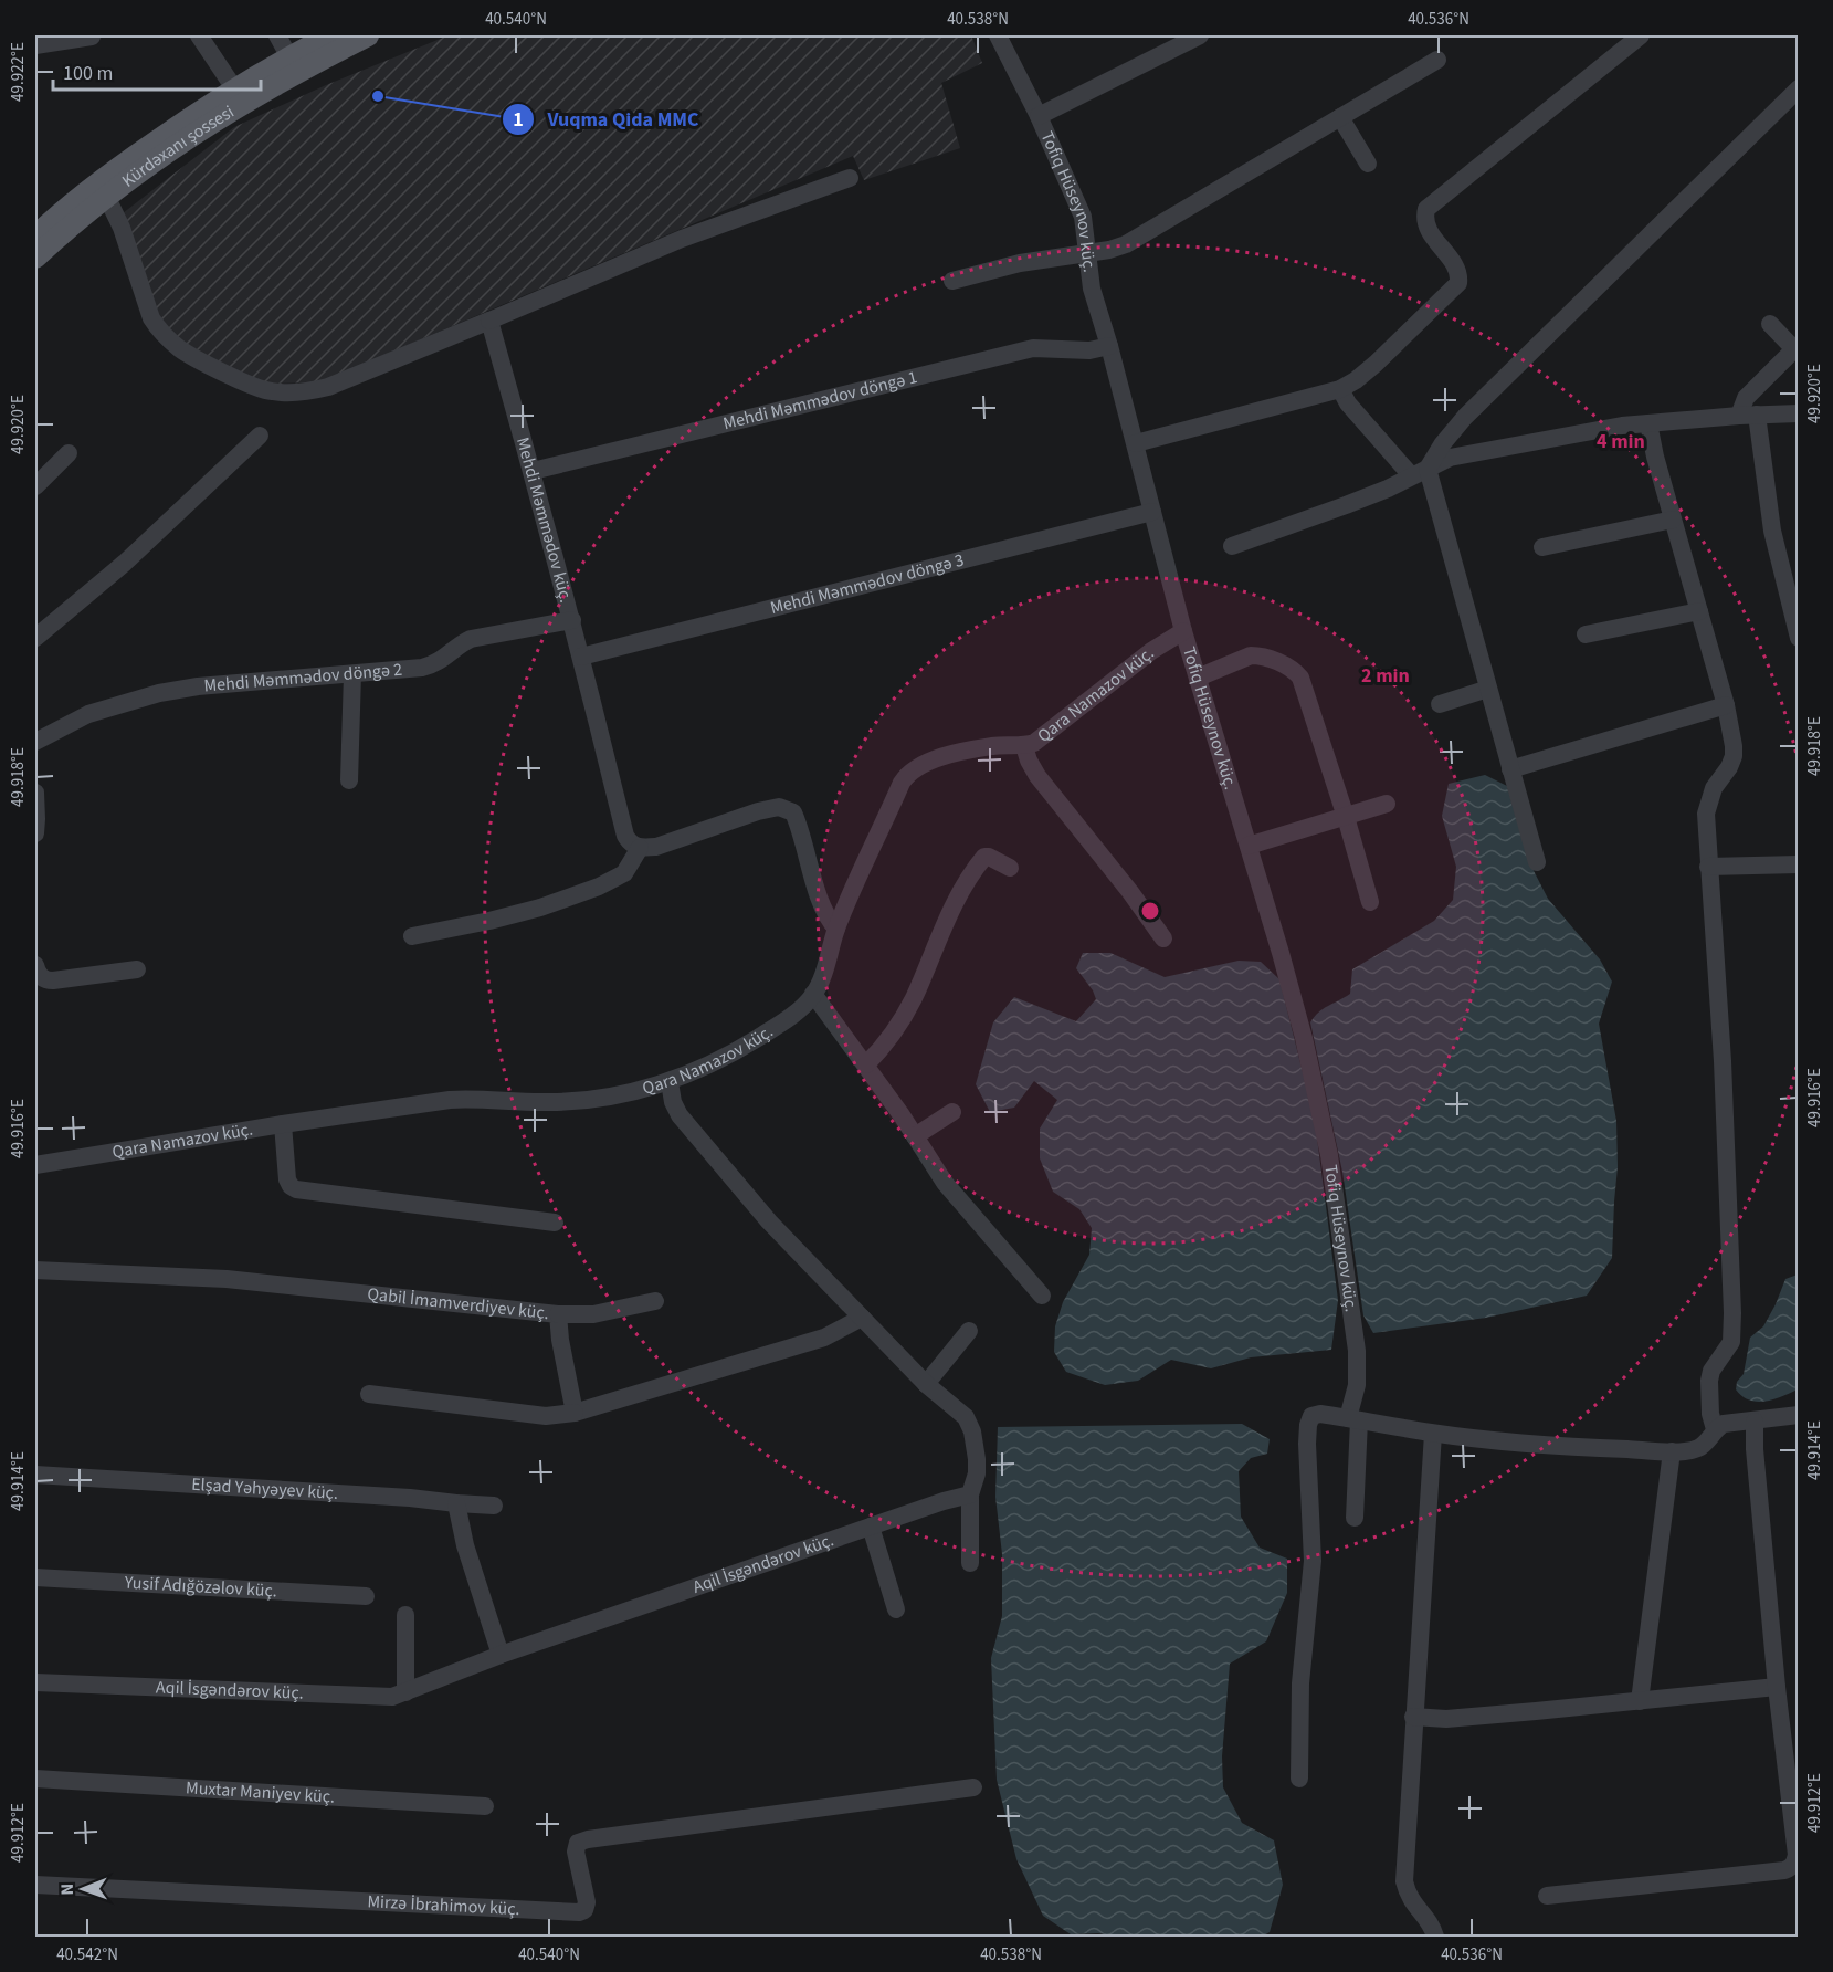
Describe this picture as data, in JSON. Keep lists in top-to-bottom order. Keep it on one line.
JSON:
{"streets":{"main road":["Kürdəxanı şossesi"],"street":["Tofiq Hüseynov küç.","Mehdi Məmmədov döngə 1","Mehdi Məmmədov küç.","Mehdi Məmmədov döngə 3","Mehdi Məmmədov döngə 2","Qara Namazov küç.","Qabil İmamverdiyev küç.","Elşad Yəhyəyev küç.","Aqil İsgəndərov küç.","Yusif Adığözəlov küç.","Muxtar Maniyev küç.","Mirzə İbrahimov küç."]},"crossings":[["Tofiq Hüseynov küç.","Mehdi Məmmədov döngə 1"],["Tofiq Hüseynov küç.","Mehdi Məmmədov döngə 3"],["Tofiq Hüseynov küç.","Qara Namazov küç."],["Mehdi Məmmədov döngə 1","Mehdi Məmmədov küç."],["Mehdi Məmmədov küç.","Mehdi Məmmədov döngə 3"],["Mehdi Məmmədov küç.","Mehdi Məmmədov döngə 2"]],"places":["Vuqma Qida MMC"],"scale_bar":"100 m","north":"left","coordinates":["40.540°N","40.538°N","40.536°N","49.922°E","49.920°E","49.918°E","49.916°E","49.914°E","49.912°E","40.542°N"],"rings":["4 min","2 min"]}
